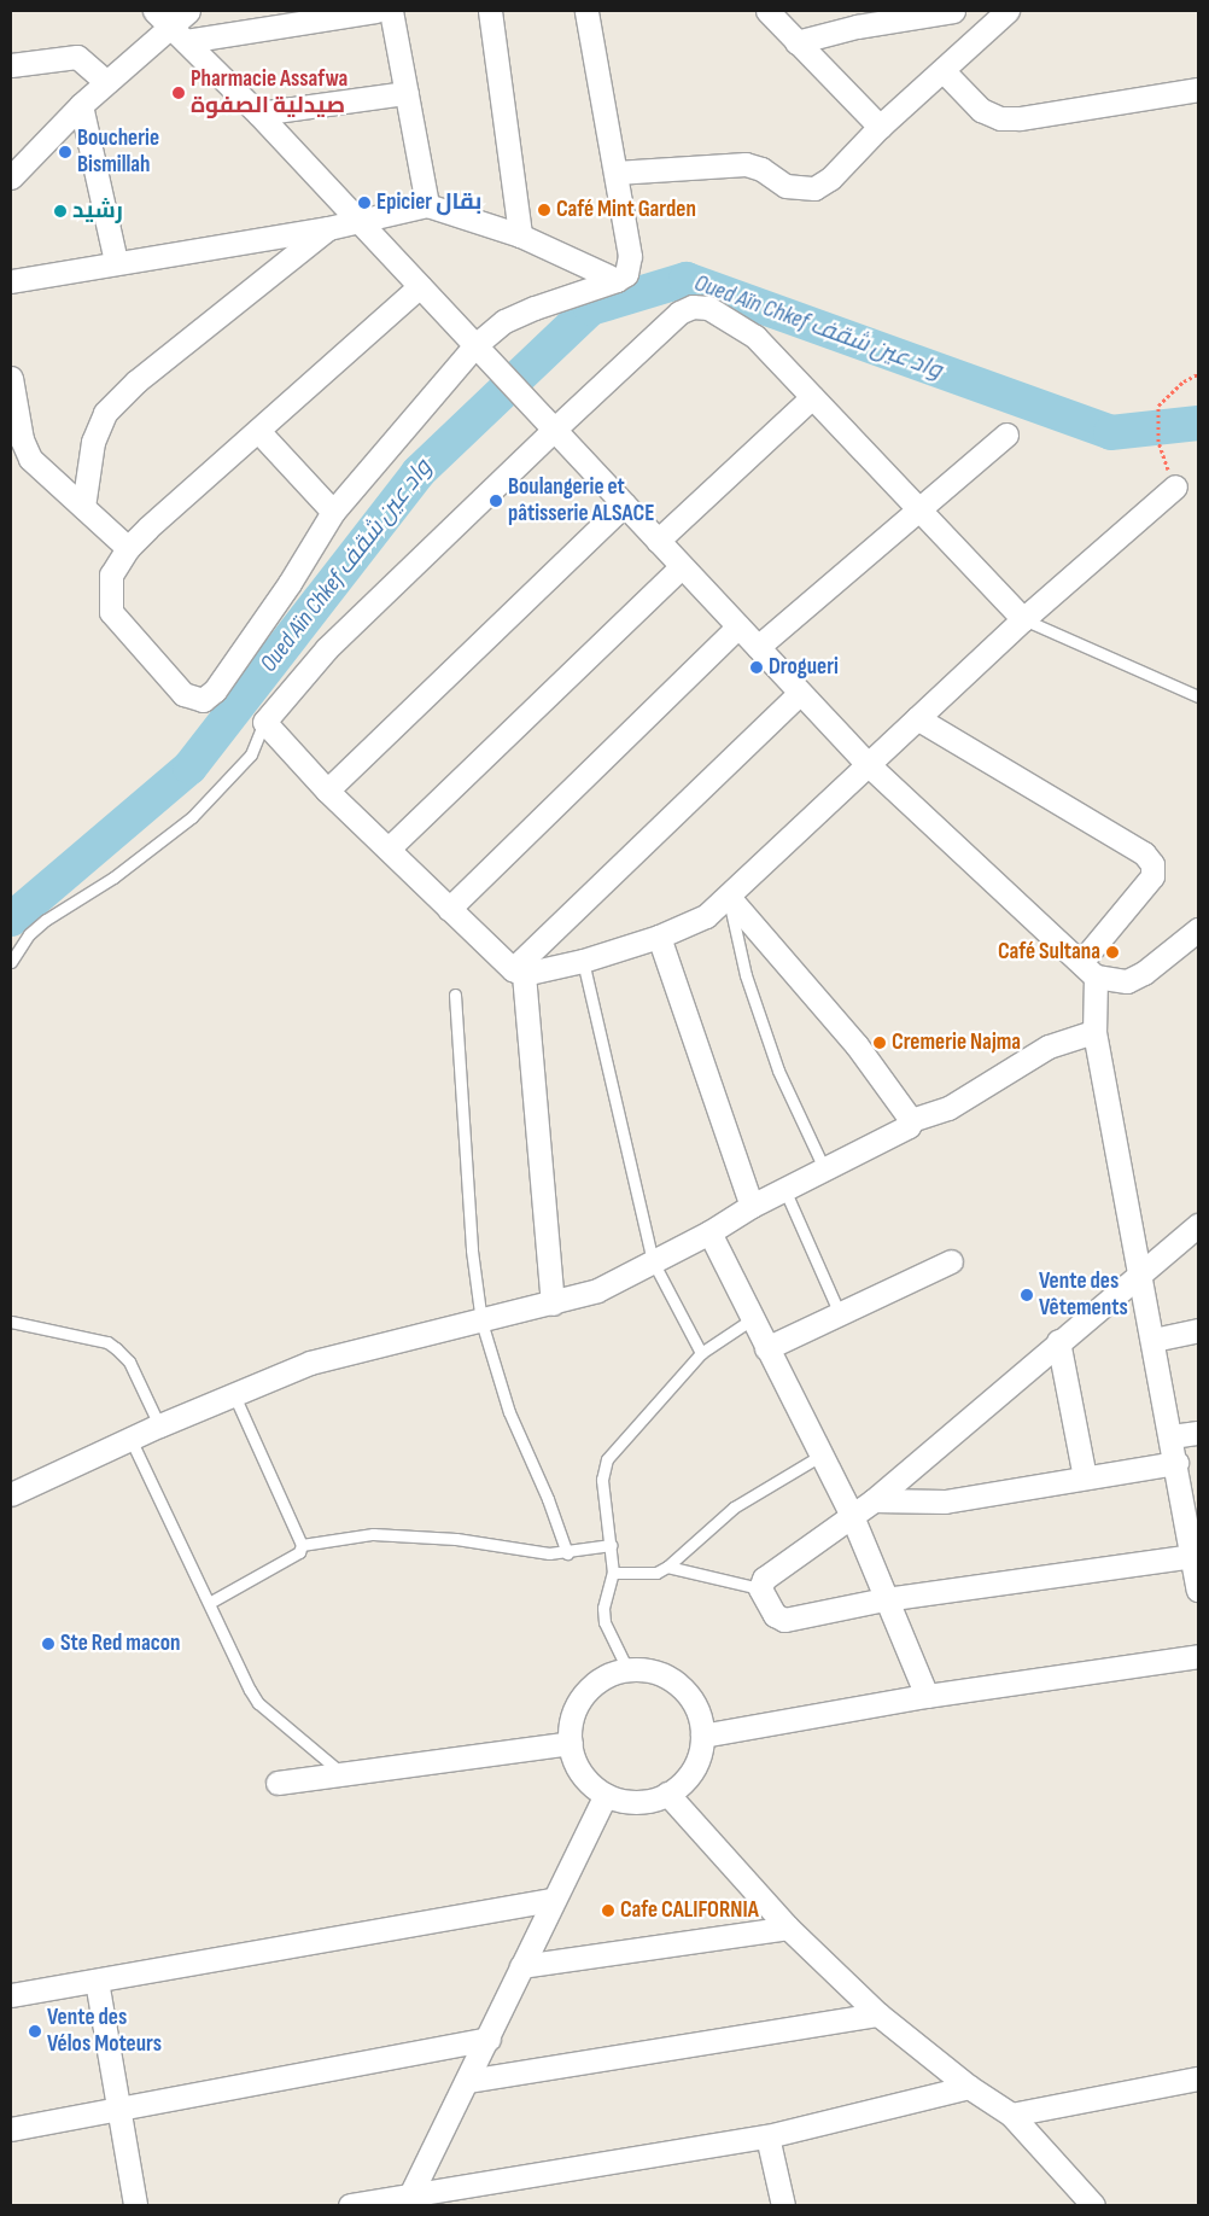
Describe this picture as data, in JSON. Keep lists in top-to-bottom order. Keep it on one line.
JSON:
{"water":["Oued Aïn Chkef واد عين شقف"],"places":["Pharmacie Assafwa صيدلية الصفوة","Boucherie Bismillah","Epicier بقال","Café Mint Garden","رشيد","Boulangerie et pâtisserie ALSACE","Drogueri","Café Sultana","Cremerie Najma","Vente des Vêtements","Ste Red macon","Cafe CALIFORNIA","Vente des Vélos Moteurs"]}
